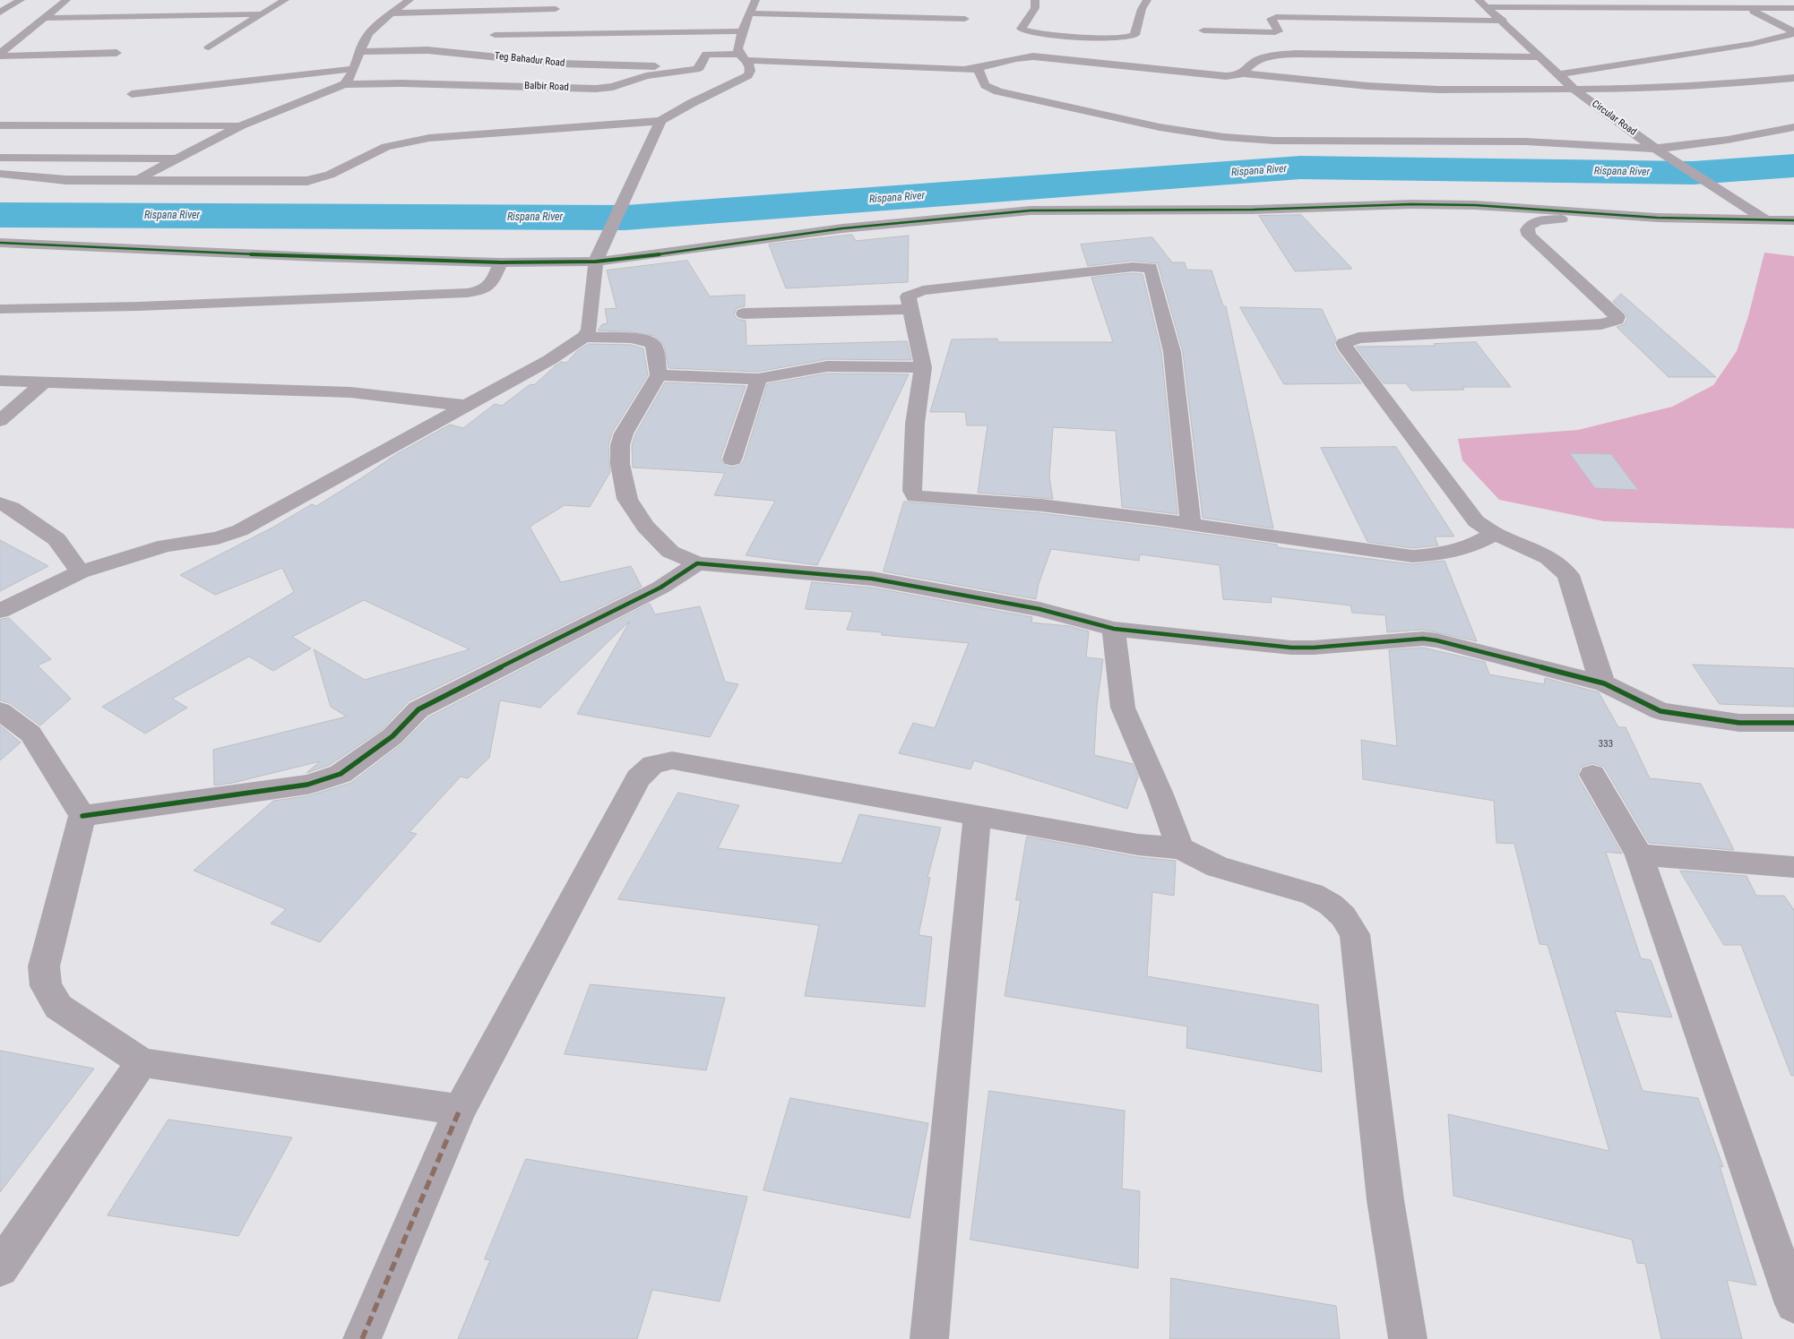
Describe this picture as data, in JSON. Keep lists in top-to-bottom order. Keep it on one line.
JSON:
{"streets":{"street":["Teg Bahadur Road","Balbir Road","Circular Road"]},"crossings":[["Teg Bahadur Road","Balbir Road"]],"water":["Rispana River"],"house_numbers":["333"]}
